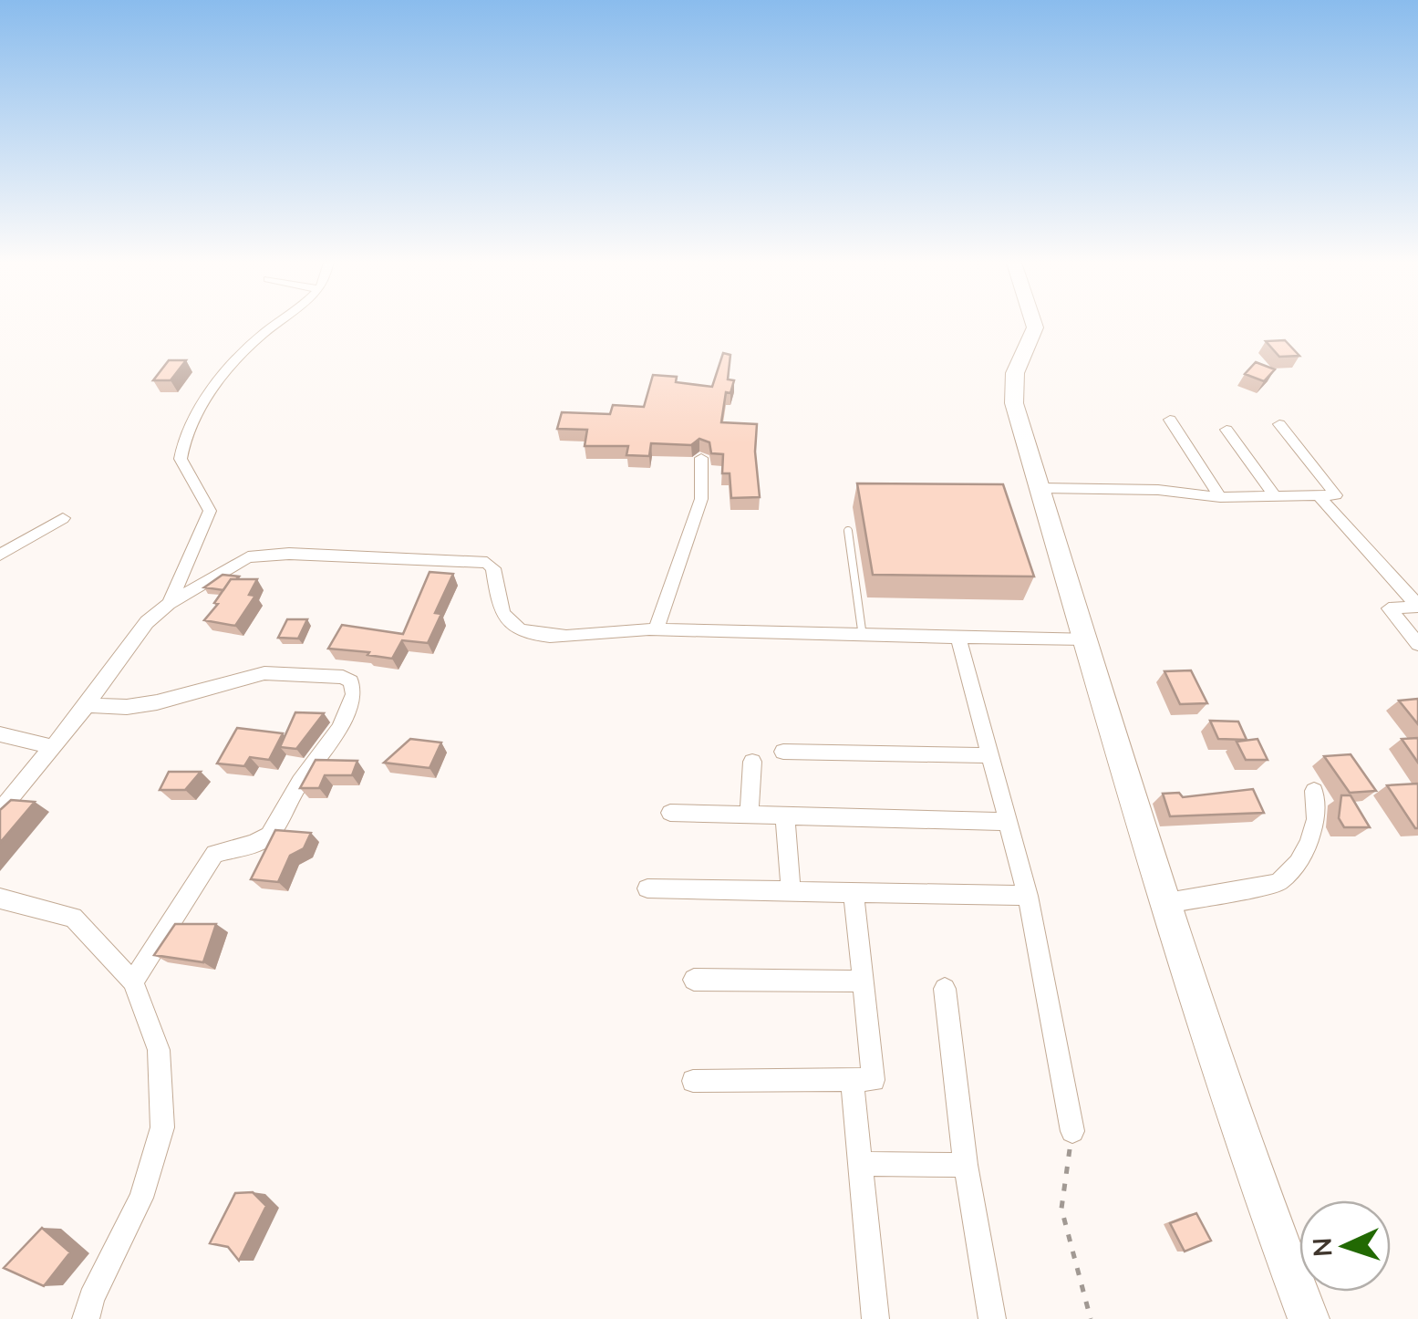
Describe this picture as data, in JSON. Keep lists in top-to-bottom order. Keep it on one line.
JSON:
{"north":"left"}
